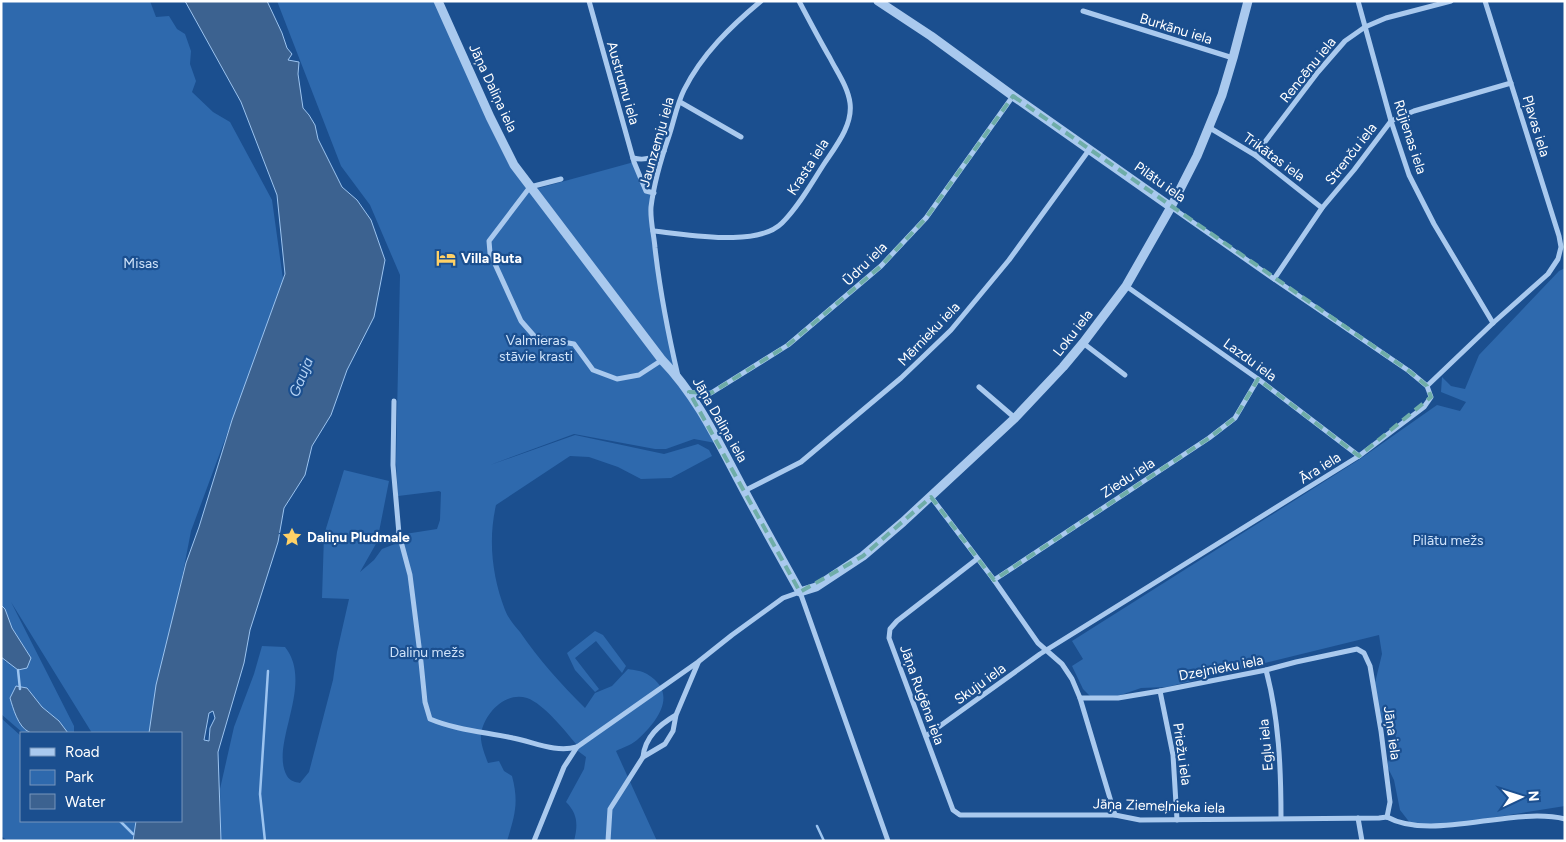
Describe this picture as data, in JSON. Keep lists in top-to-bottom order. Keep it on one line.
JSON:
{"streets":{"street":["Burkānu iela","Rencēnu iela","Austrumu iela","Jāņa Daliņa iela","Pļavas iela","Rūjienas iela","Jaunzemju iela","Strenču iela","Trikātas iela","Krasta iela","Pilātu iela","Ūdru iela","Loku iela","Mērnieku iela","Lazdu iela","Āra iela","Ziedu iela","Dzejnieku iela","Skuju iela","Jāņa Ruģēna iela","Jāņa iela","Egļu iela","Priežu iela","Jāņa Ziemeļnieka iela"]},"crossings":[["Burkānu iela","Loku iela"],["Rencēnu iela","Rūjienas iela"],["Rencēnu iela","Trikātas iela"],["Austrumu iela","Jaunzemju iela"],["Jāņa Daliņa iela","Jaunzemju iela"],["Jāņa Daliņa iela","Ūdru iela"],["Jāņa Daliņa iela","Loku iela"],["Jāņa Daliņa iela","Mērnieku iela"],["Pļavas iela","Rūjienas iela"],["Pļavas iela","Strenču iela"],["Rūjienas iela","Strenču iela"],["Jaunzemju iela","Krasta iela"],["Strenču iela","Trikātas iela"],["Strenču iela","Pilātu iela"],["Trikātas iela","Loku iela"],["Pilātu iela","Ūdru iela"],["Pilātu iela","Loku iela"],["Pilātu iela","Mērnieku iela"],["Pilātu iela","Āra iela"],["Loku iela","Lazdu iela"],["Lazdu iela","Āra iela"],["Lazdu iela","Ziedu iela"],["Āra iela","Skuju iela"],["Dzejnieku iela","Jāņa iela"],["Dzejnieku iela","Egļu iela"],["Dzejnieku iela","Priežu iela"],["Skuju iela","Jāņa Ruģēna iela"],["Jāņa Ruģēna iela","Jāņa Ziemeļnieka iela"],["Jāņa iela","Jāņa Ziemeļnieka iela"],["Egļu iela","Jāņa Ziemeļnieka iela"],["Priežu iela","Jāņa Ziemeļnieka iela"]],"water":["Gauja"],"parks":["Misas","Valmieras stāvie krasti","Pilātu mežs","Daliņu mežs"],"places":{"hotel":["Villa Buta"],"place":["Daliņu Pludmale"]},"legend":["Road","Park","Water"],"north":"right"}
